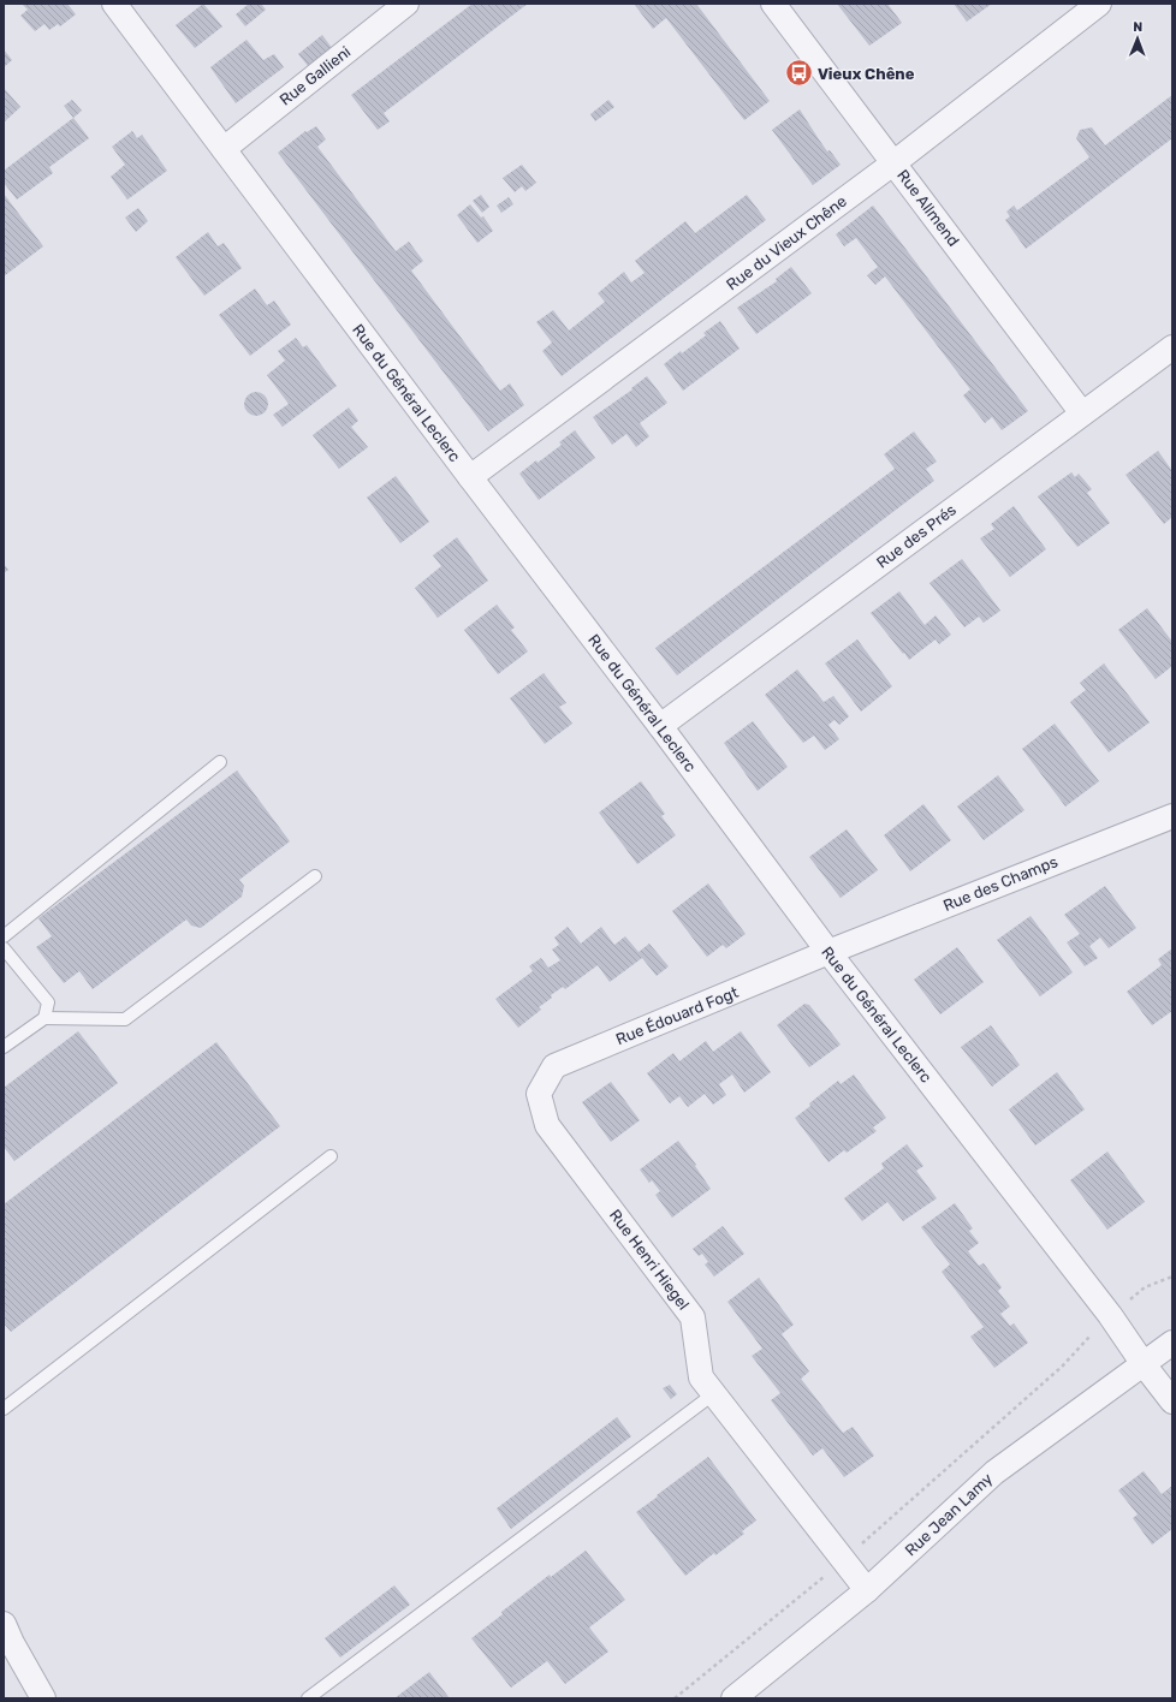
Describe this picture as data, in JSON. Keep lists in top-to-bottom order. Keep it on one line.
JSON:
{"streets":{"street":["Rue Gallieni","Rue Allmend","Rue du Vieux Chêne","Rue du Général Leclerc","Rue des Prés","Rue des Champs","Rue Édouard Fogt","Rue Henri Hiegel","Rue Jean Lamy"]},"crossings":[["Rue Gallieni","Rue du Général Leclerc"],["Rue Allmend","Rue du Vieux Chêne"],["Rue Allmend","Rue des Prés"],["Rue du Vieux Chêne","Rue du Général Leclerc"],["Rue du Général Leclerc","Rue des Prés"],["Rue du Général Leclerc","Rue des Champs"],["Rue du Général Leclerc","Rue Édouard Fogt"],["Rue du Général Leclerc","Rue Jean Lamy"],["Rue des Champs","Rue Édouard Fogt"],["Rue Édouard Fogt","Rue Henri Hiegel"],["Rue Henri Hiegel","Rue Jean Lamy"]],"places":{"bus stop":["Vieux Chêne"]},"north":"top"}
